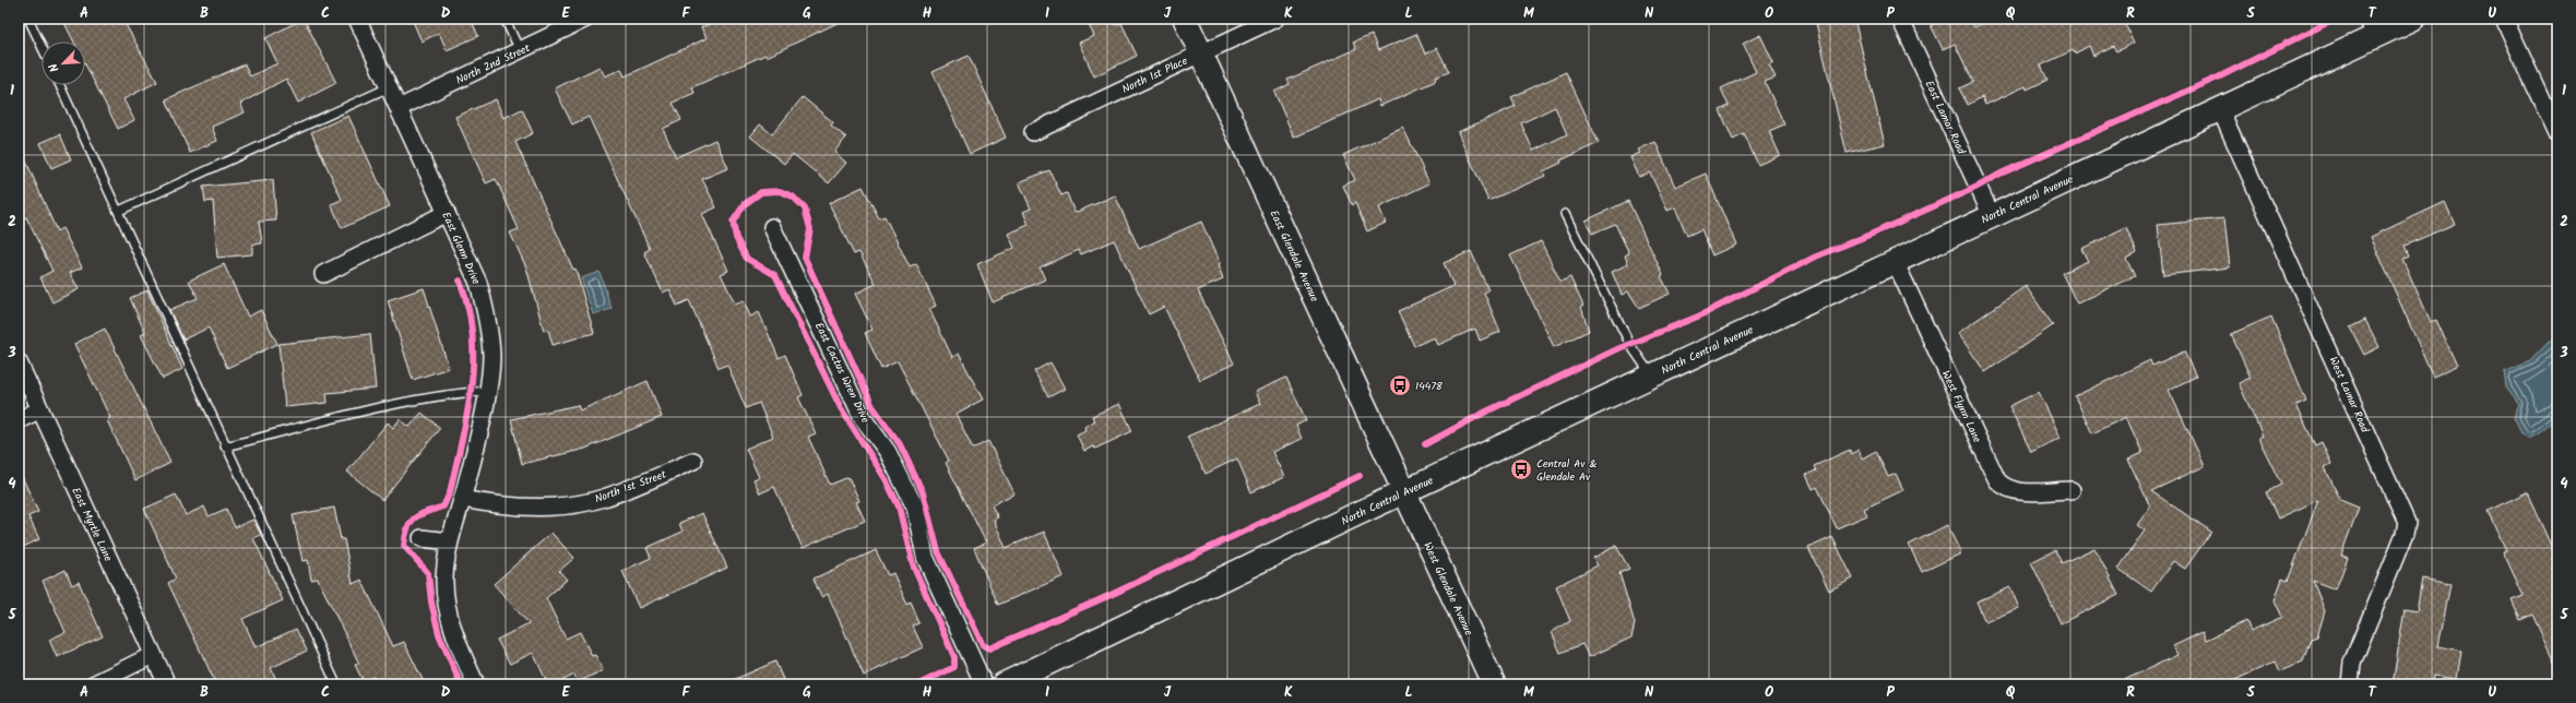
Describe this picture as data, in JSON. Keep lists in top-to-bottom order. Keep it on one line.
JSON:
{"streets":{"main road":["North Central Avenue","East Glendale Avenue","West Glendale Avenue"],"street":["North 2nd Street","North 1st Place","East Lamar Road","East Glenn Drive","East Cactus Wren Drive","West Lamar Road","West Flynn Lane","North 1st Street","East Myrtle Lane"]},"crossings":[["North 2nd Street","East Glenn Drive"],["North 1st Place","East Glendale Avenue"],["East Lamar Road","North Central Avenue"],["North Central Avenue","East Glendale Avenue"],["North Central Avenue","West Lamar Road"],["North Central Avenue","West Flynn Lane"],["North Central Avenue","West Glendale Avenue"],["East Glenn Drive","North 1st Street"],["East Glendale Avenue","West Glendale Avenue"]],"places":{"bus stop":["14478","Central Av & Glendale Av"]},"north":"bottom left","grid":{"columns":["A","B","C","D","E","F","G","H","I","J","K","L","M","N","O","P","Q","R","S","T","U"],"rows":["1","2","3","4","5"]}}
